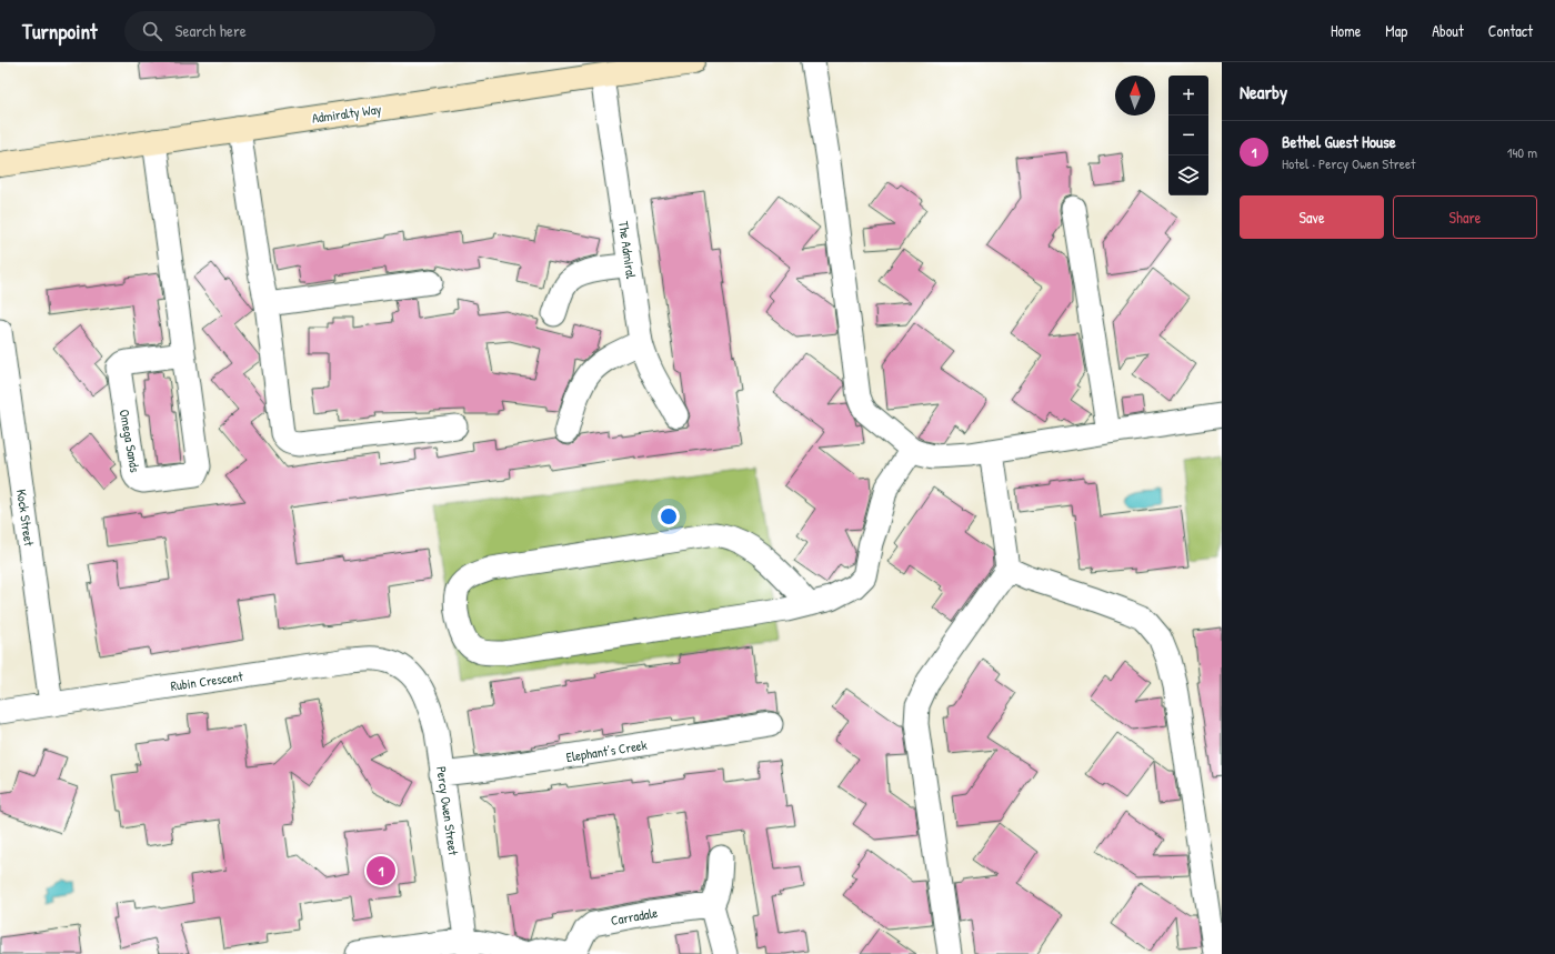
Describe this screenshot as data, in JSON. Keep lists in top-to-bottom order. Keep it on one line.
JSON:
{"streets":{"main road":["Admiralty Way"],"street":["The Admiral","Omega Sands","Kock Street","Rubin Crescent","Elephant’s Creek","Percy Owen Street","Carradale"]},"crossings":[["Admiralty Way","The Admiral"],["Admiralty Way","Omega Sands"],["Kock Street","Rubin Crescent"],["Rubin Crescent","Percy Owen Street"],["Elephant’s Creek","Percy Owen Street"]],"north":"top","page":{"header":"Turnpoint","search":"Search here","nav":["Home","Map","About","Contact"],"heading":"Nearby","map_buttons":["+","−"],"list":[{"mark":"1","name":"Bethel Guest House","note":"Hotel · Percy Owen Street","value":"140 m"}],"buttons":["Save","Share"],"pins":"1"}}
